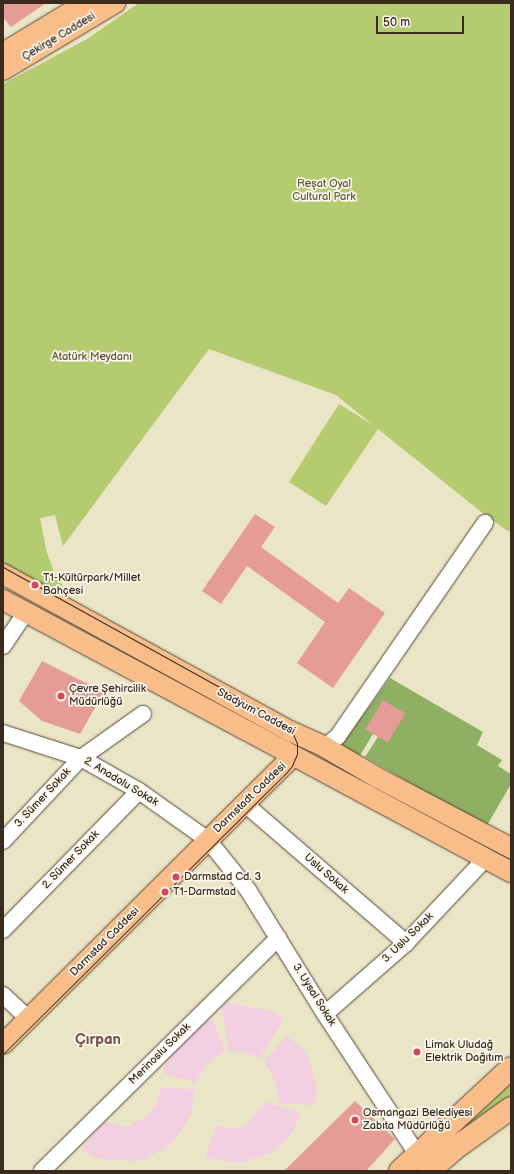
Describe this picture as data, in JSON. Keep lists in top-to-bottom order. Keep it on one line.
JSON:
{"streets":{"main road":["Çekirge Caddesi","Stadyum Caddesi","Darmstadt Caddesi","Darmstad Caddesi"],"street":["2. Anadolu Sokak","3. Sümer Sokak","2. Sümer Sokak","Uslu Sokak","3. Uslu Sokak","3. Uysal Sokak","Merinoslu Sokak"]},"crossings":[["2. Anadolu Sokak","3. Sümer Sokak"],["2. Anadolu Sokak","Darmstadt Caddesi"],["2. Anadolu Sokak","2. Sümer Sokak"],["2. Anadolu Sokak","Darmstad Caddesi"],["2. Anadolu Sokak","3. Uysal Sokak"],["Darmstadt Caddesi","Uslu Sokak"],["Darmstadt Caddesi","Darmstad Caddesi"],["Darmstadt Caddesi","3. Uysal Sokak"],["Uslu Sokak","3. Uslu Sokak"],["3. Uslu Sokak","3. Uysal Sokak"],["Darmstad Caddesi","3. Uysal Sokak"],["3. Uysal Sokak","Merinoslu Sokak"]],"districts":["Çırpan"],"parks":["Reşat Oyal Cultural Park","Atatürk Meydanı"],"places":["T1-Kültürpark/Millet Bahçesi","Çevre Şehircilik Müdürlüğü","Darmstad Cd. 3","T1-Darmstad","Limak Uludağ Elektrik Dağıtım","Osmangazi Belediyesi Zabıta Müdürlüğü"],"scale_bar":"50 m"}
